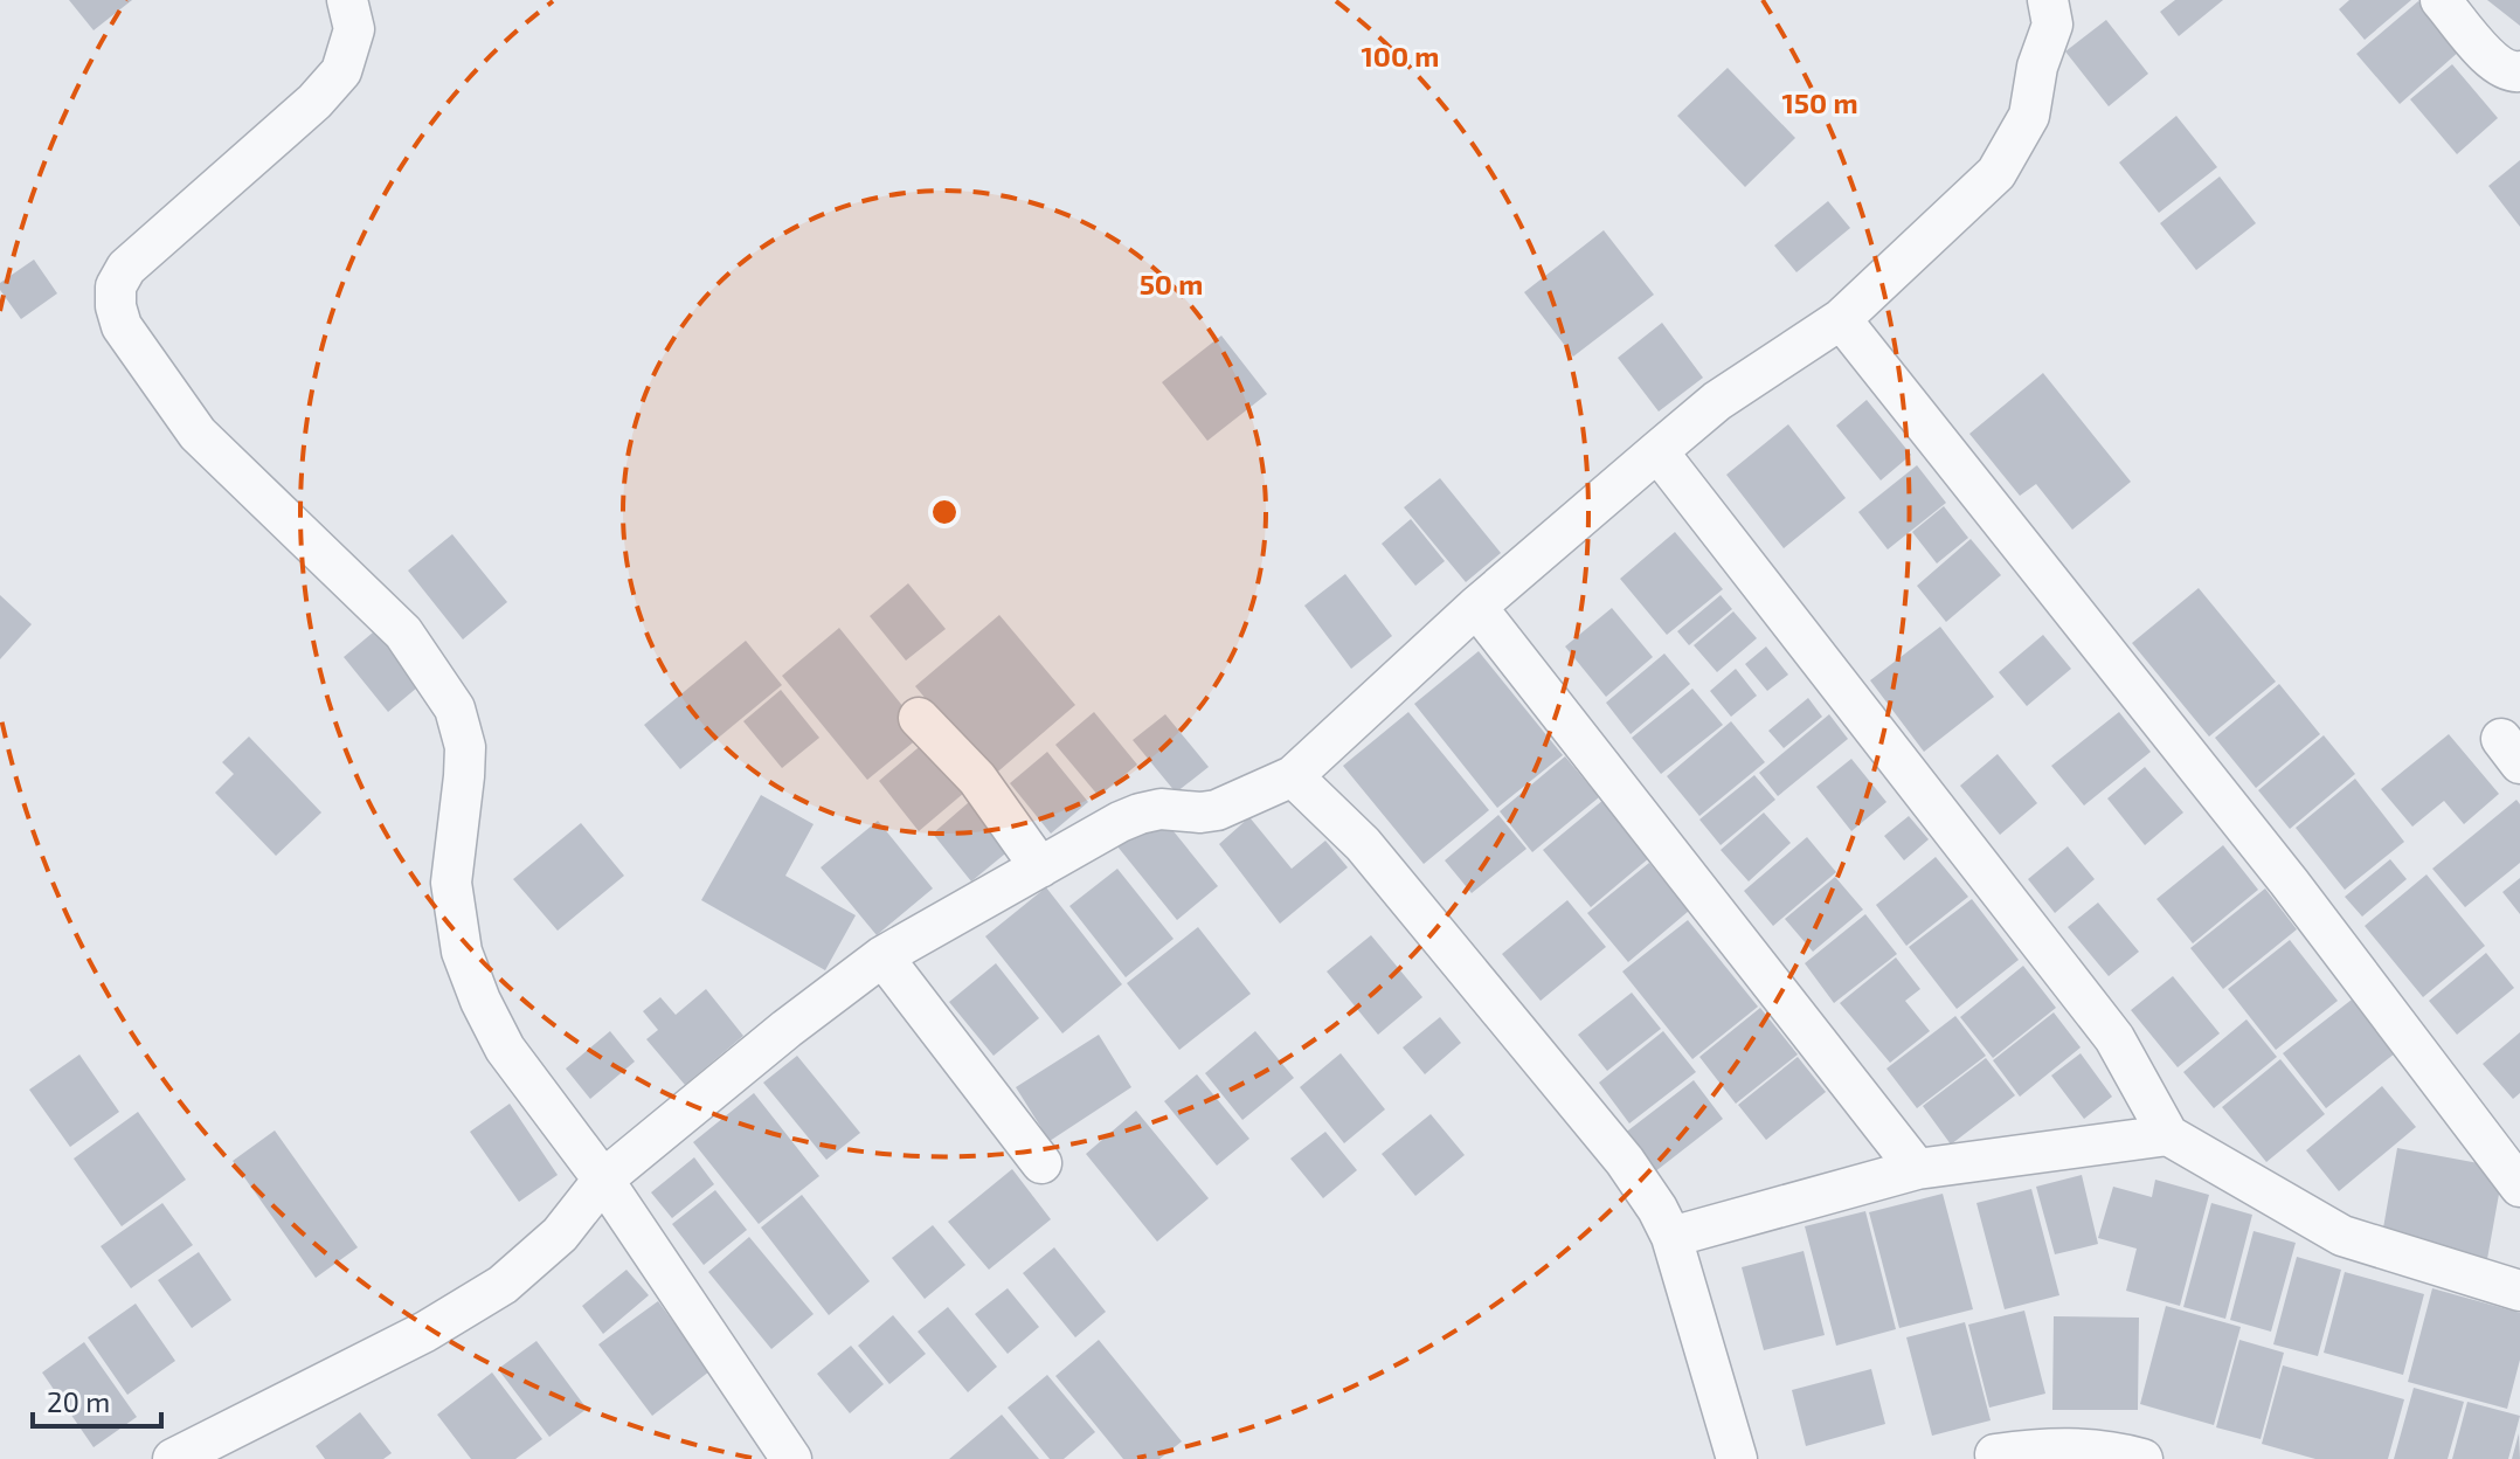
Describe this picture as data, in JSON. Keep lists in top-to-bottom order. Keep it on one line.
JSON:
{"scale_bar":"20 m","rings":["100 m","150 m","50 m"]}
